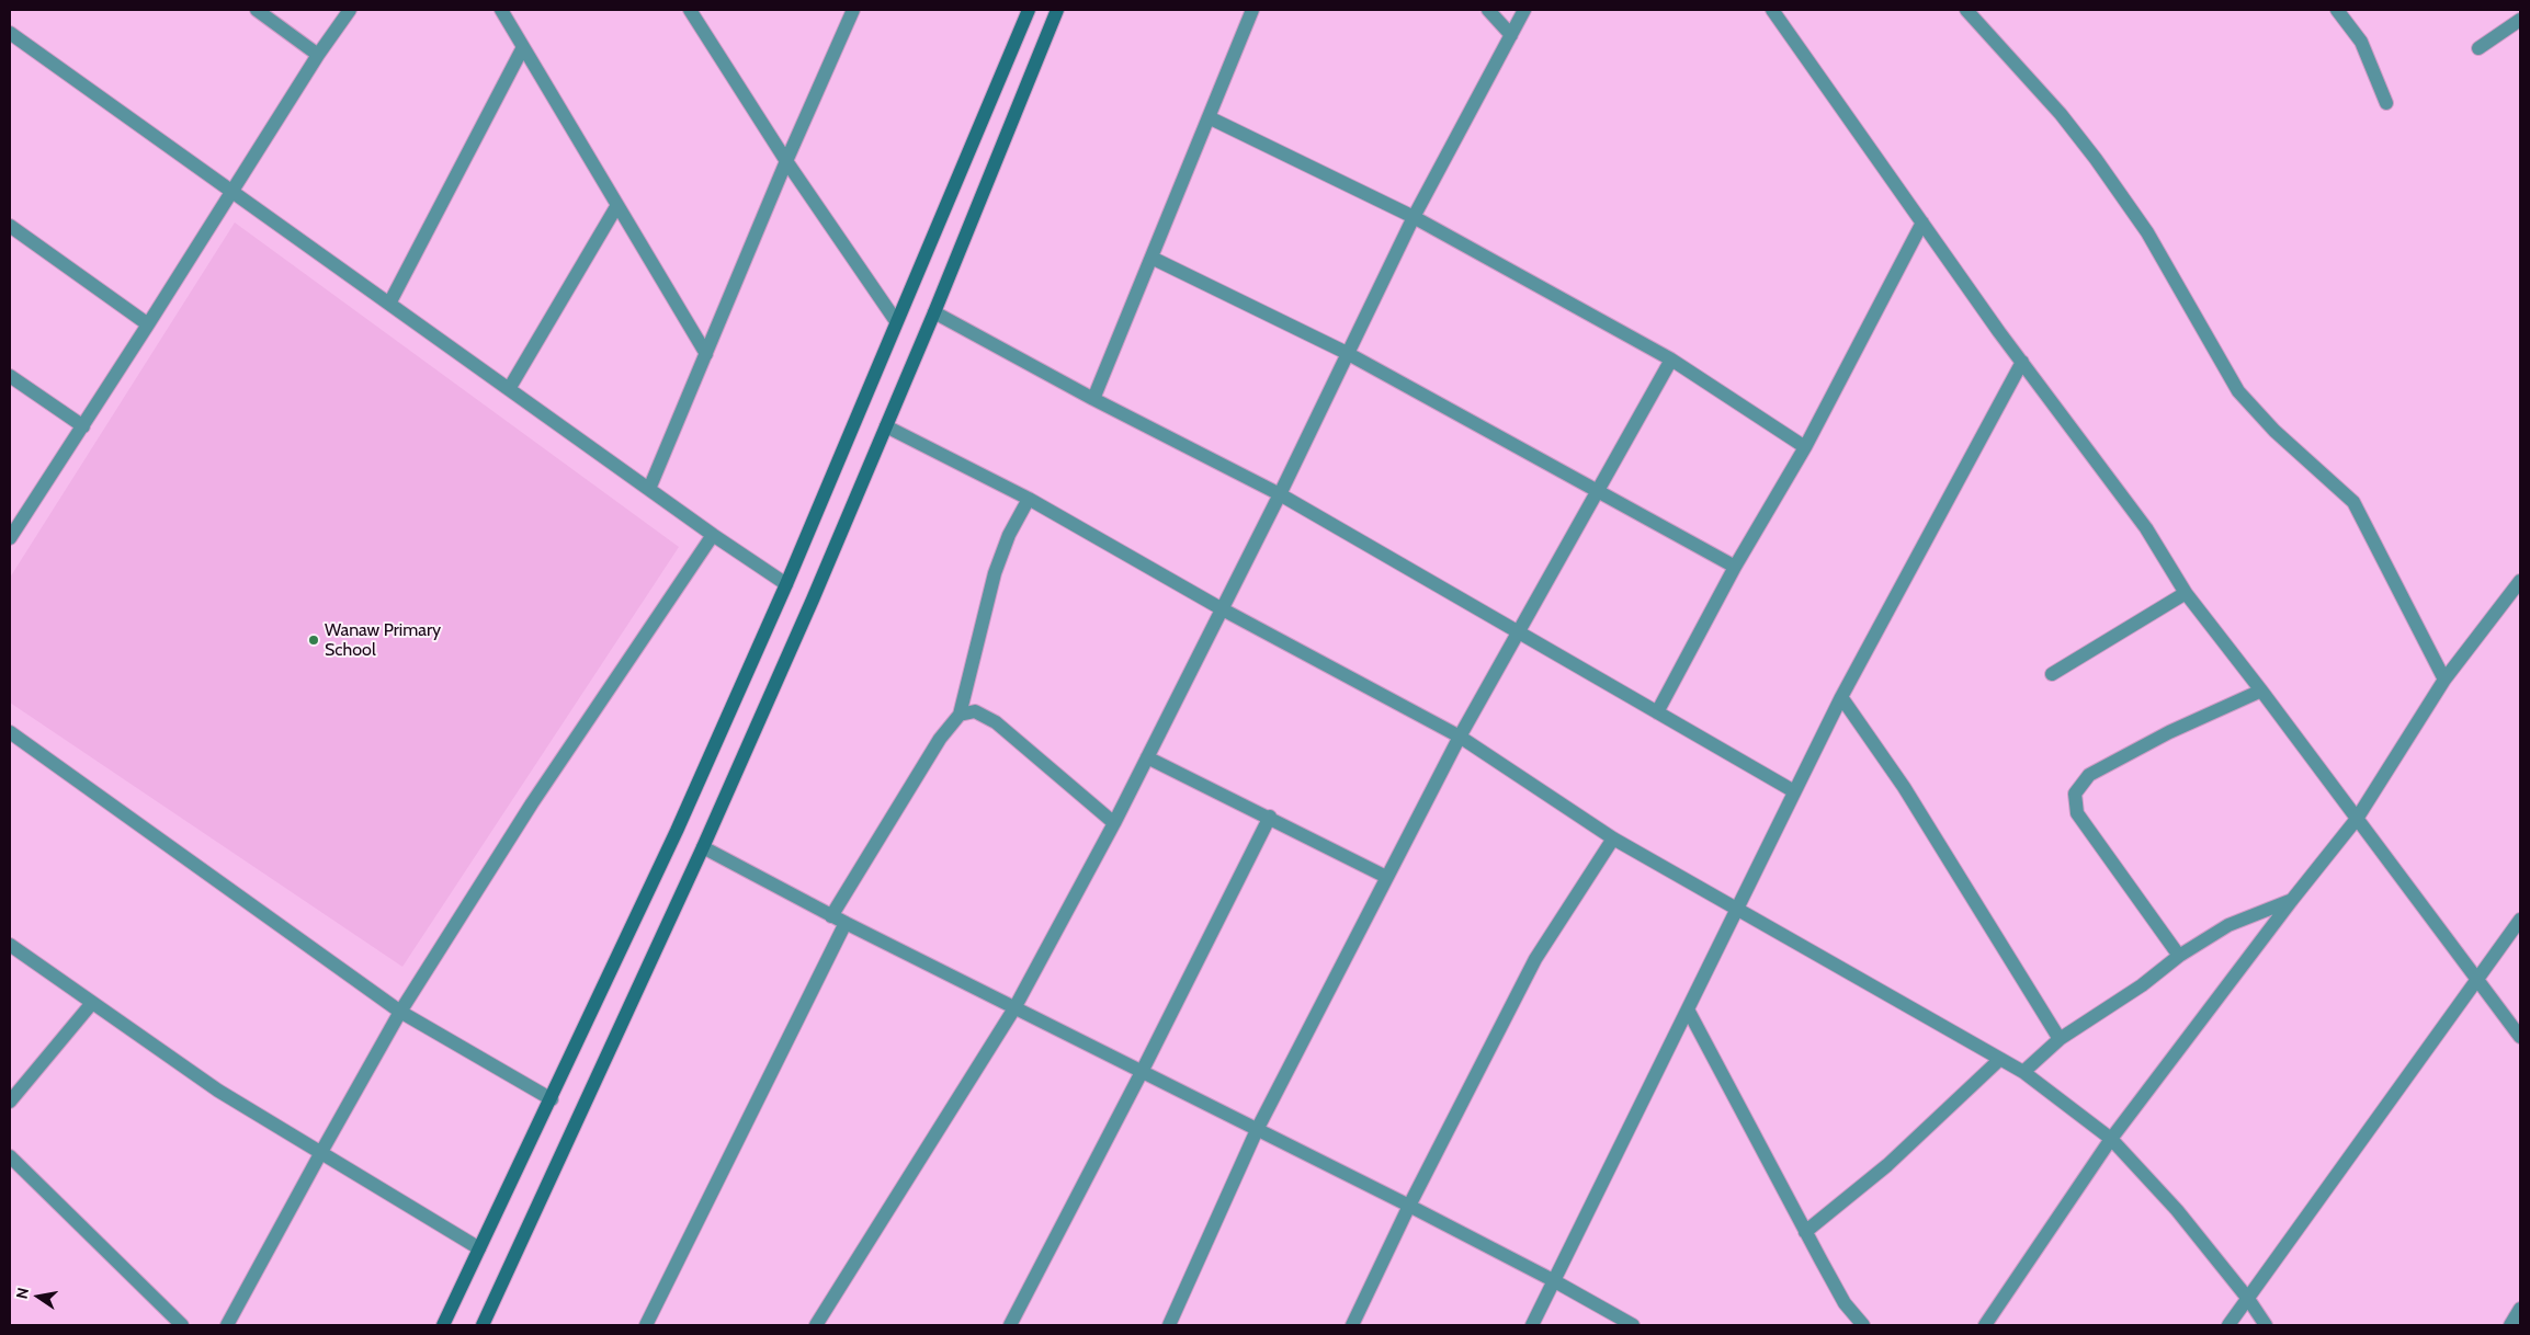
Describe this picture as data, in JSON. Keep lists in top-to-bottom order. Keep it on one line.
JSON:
{"places":["Wanaw Primary School"],"north":"left"}
